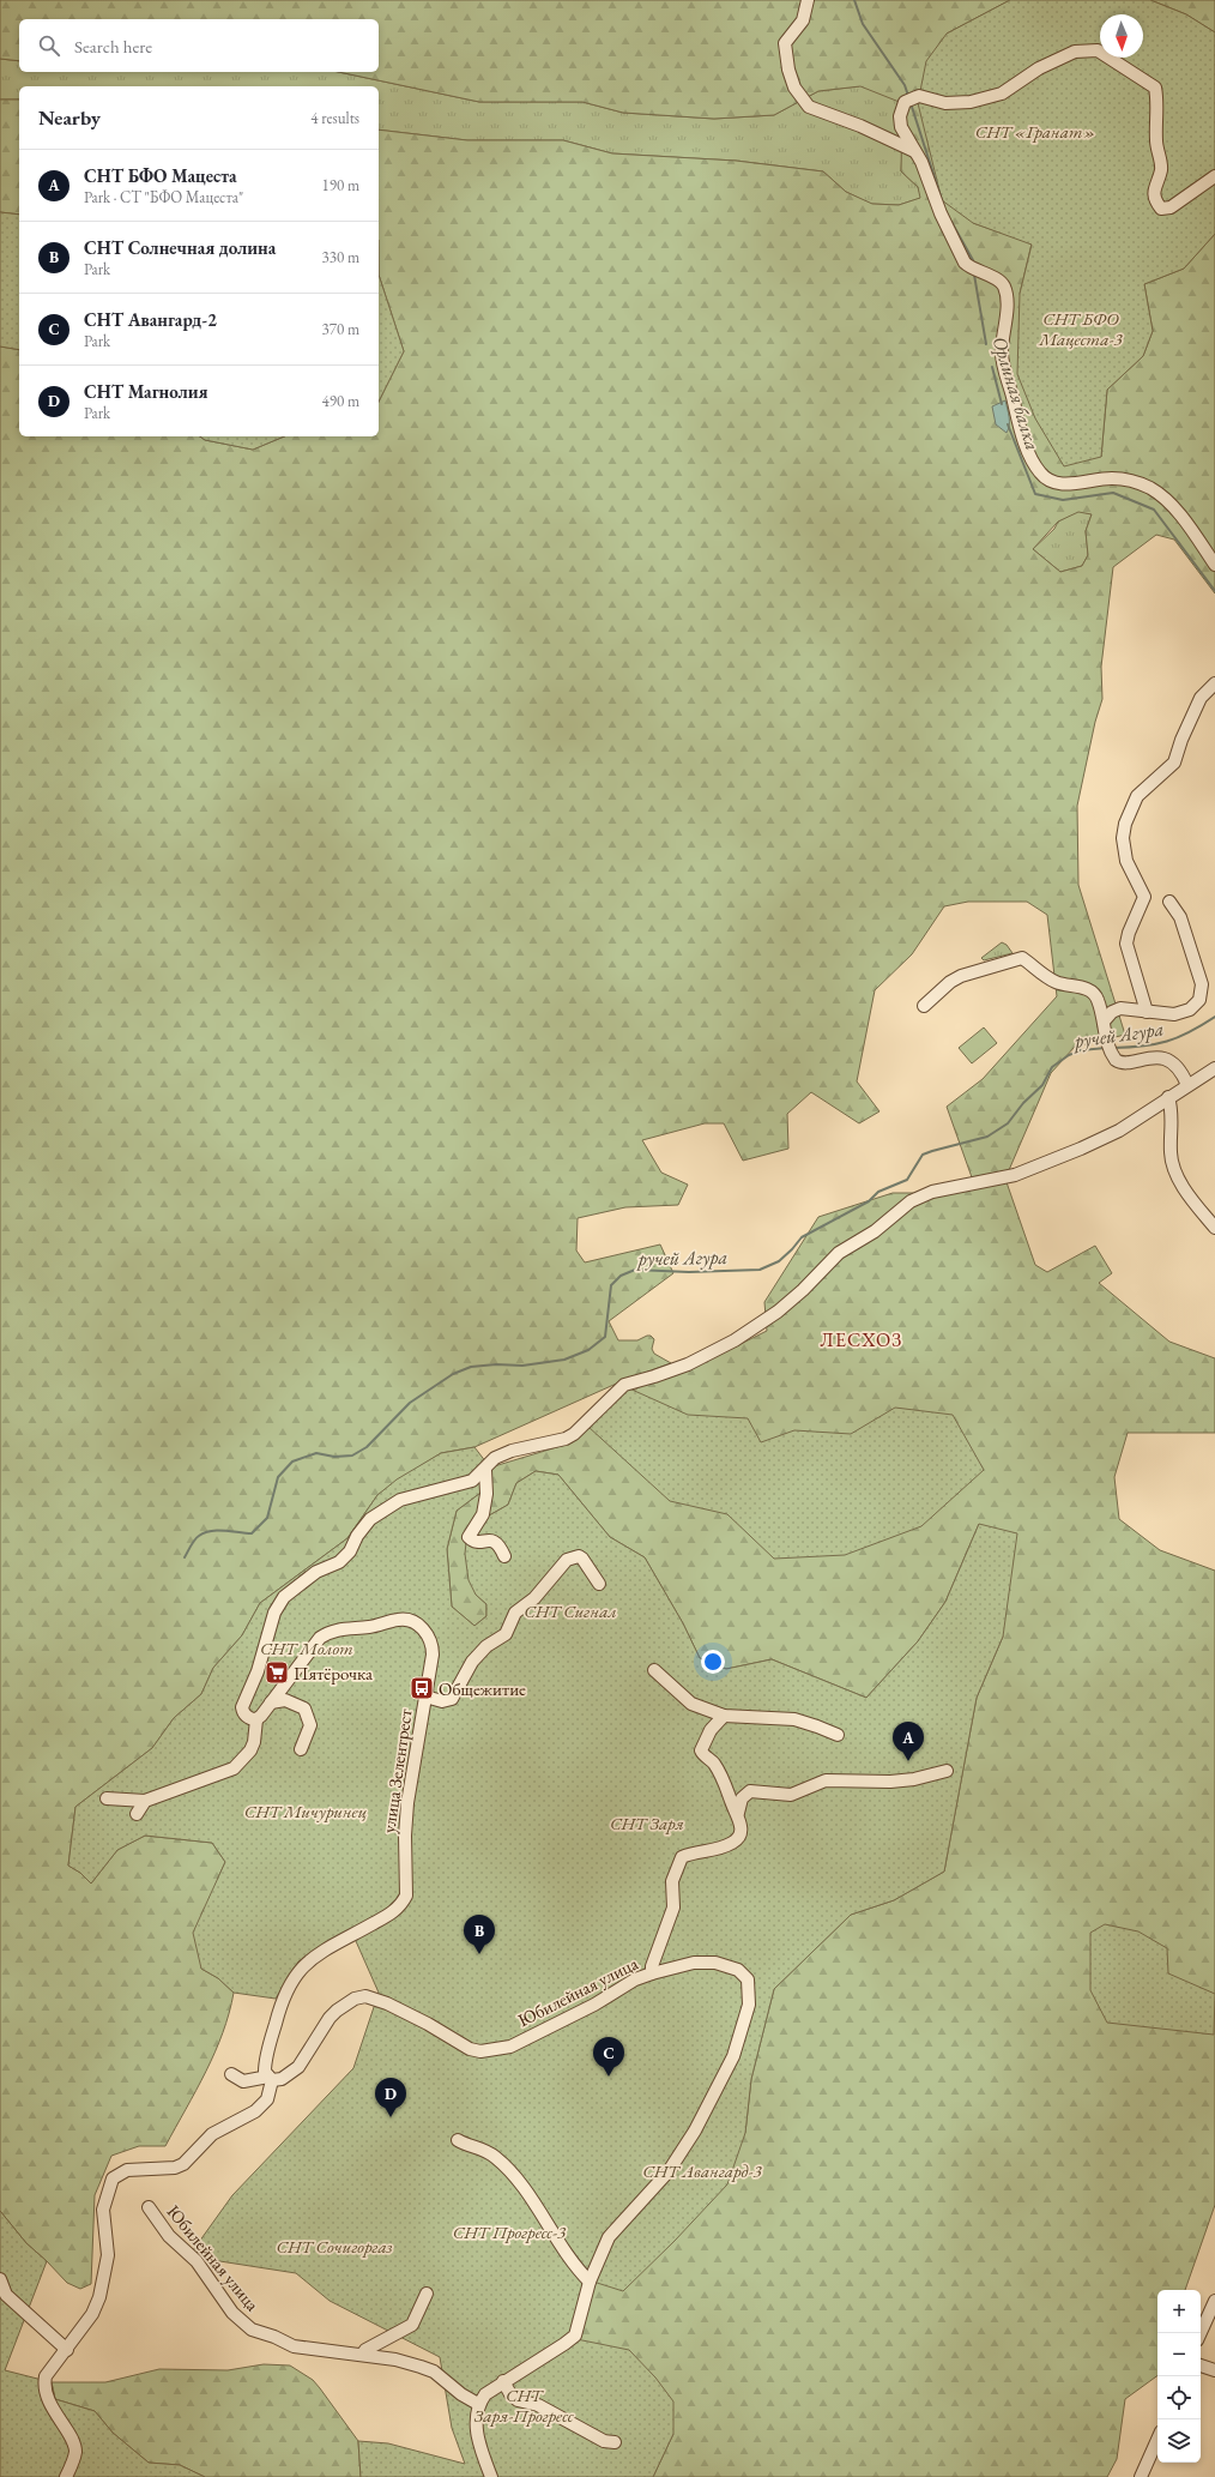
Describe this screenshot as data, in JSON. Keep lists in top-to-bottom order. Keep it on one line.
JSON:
{"streets":{"street":["улица Зелентрест","Юбилейная улица"]},"crossings":[["улица Зелентрест","Юбилейная улица"]],"districts":["ЛЕСХОЗ"],"water":["Орлиная балка","ручей Агура"],"parks":["СНТ «Гранат»","СНТ БФО Мацеста-3","СНТ Сигнал","СНТ Молот","СНТ Мичуринец","СНТ Заря","СНТ Авангард-3","СНТ Прогресс-3","СНТ Сочигоргаз","СНТ Заря-Прогресс"],"places":{"supermarket":["Пятёрочка"],"bus stop":["Общежитие"]},"north":"bottom","page":{"search":"Search here","heading":["Nearby","4 results"],"list":[{"mark":"A","name":"СНТ БФО Мацеста","note":"Park · СТ \"БФО Мацеста\"","value":"190 m"},{"mark":"B","name":"СНТ Солнечная долина","note":"Park","value":"330 m"},{"mark":"C","name":"СНТ Авангард-2","note":"Park","value":"370 m"},{"mark":"D","name":"СНТ Магнолия","note":"Park","value":"490 m"}],"pins":["A","B","C","D"],"map_buttons":["+","−"]}}
